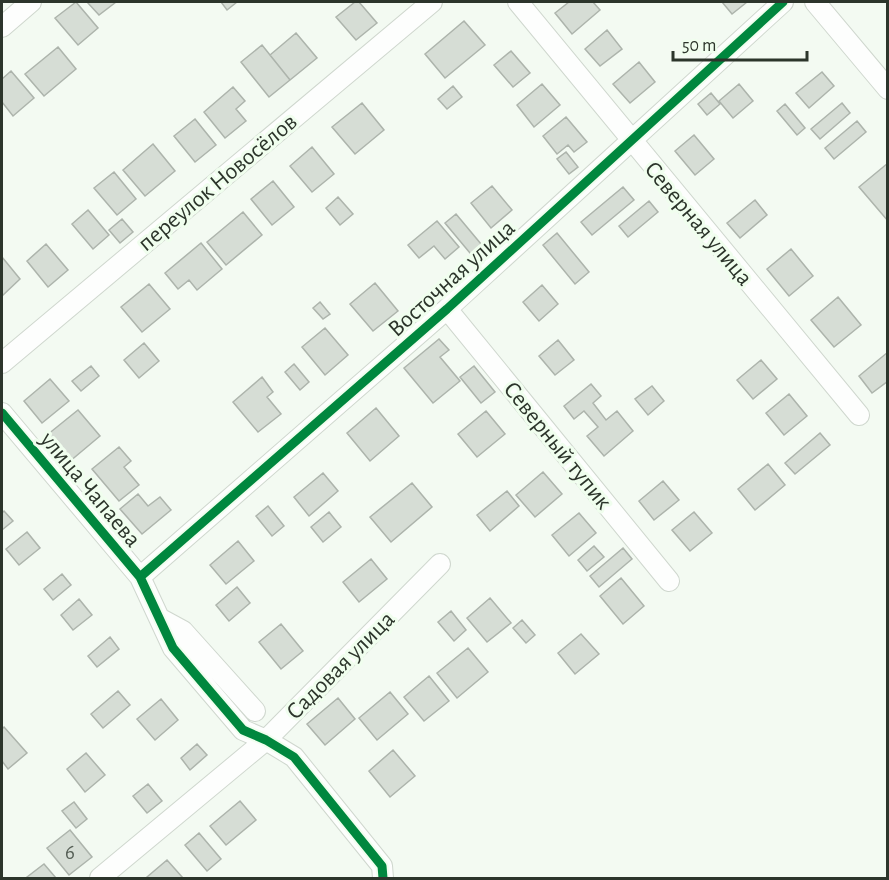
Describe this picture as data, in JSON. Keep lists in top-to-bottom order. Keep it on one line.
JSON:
{"streets":{"street":["переулок Новосёлов","Северная улица","Восточная улица","Северный тупик","улица Чапаева","Садовая улица"]},"crossings":[["Северная улица","Восточная улица"],["Восточная улица","Северный тупик"],["Восточная улица","улица Чапаева"],["улица Чапаева","Садовая улица"]],"house_numbers":["6"],"scale_bar":"50 m"}
